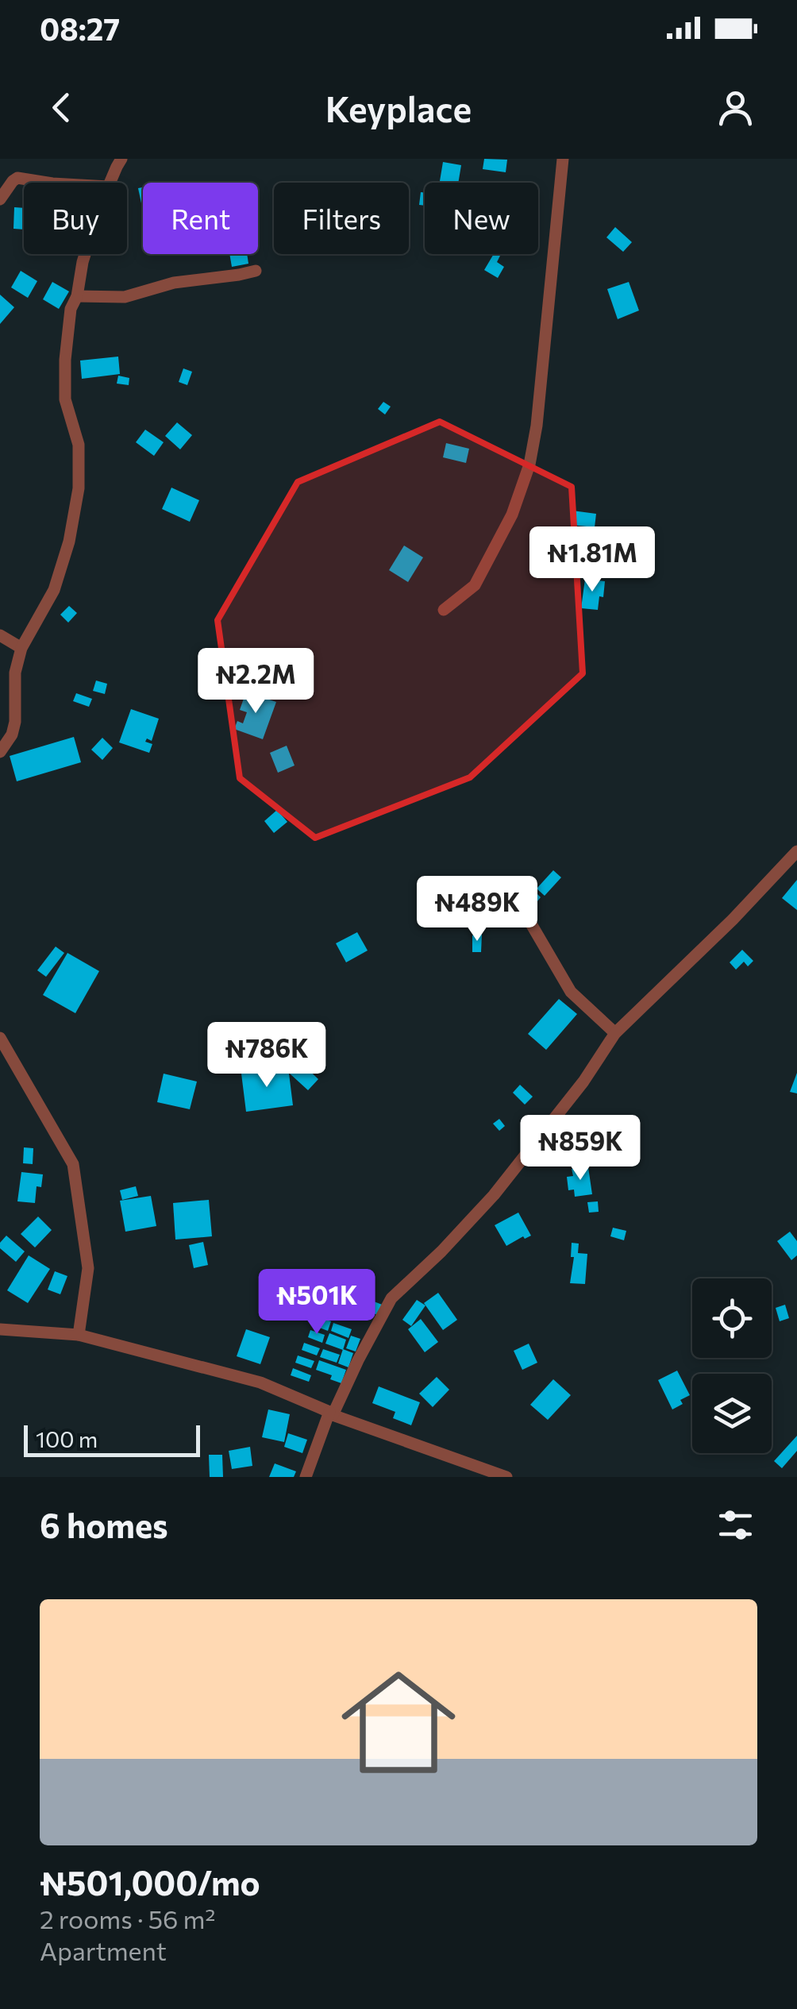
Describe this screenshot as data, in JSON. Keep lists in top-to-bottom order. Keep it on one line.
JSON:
{"scale_bar":"100 m","page":{"status":"08:27","header":"Keyplace","chip":["Buy","Rent","Filters","New"],"price":["₦1.81M","₦2.2M","₦489K","₦786K","₦859K","₦501K"],"scale":"100 m","heading":"6 homes","list":[{"name":"₦501,000/mo","note":"2 rooms · 56 m² · Apartment"}]}}
